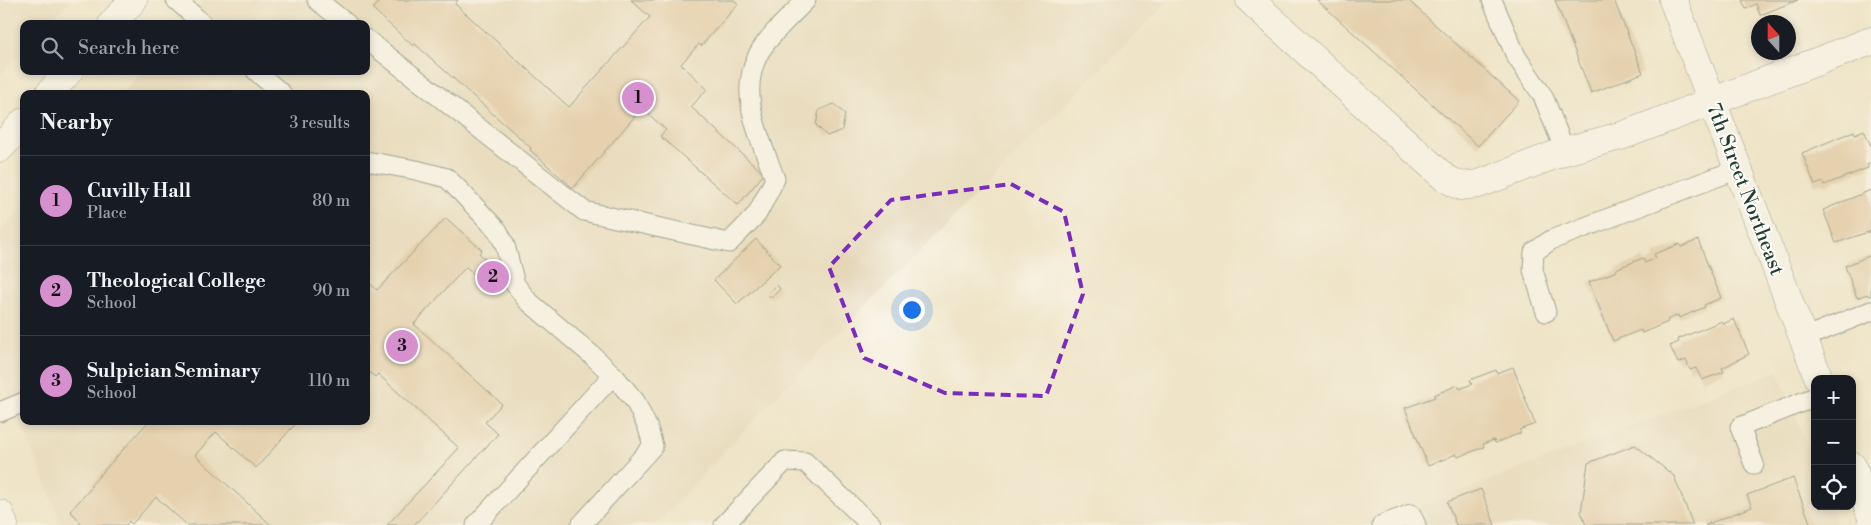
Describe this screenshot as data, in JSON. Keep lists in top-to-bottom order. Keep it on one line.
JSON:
{"streets":{"street":["7th Street Northeast"]},"north":"top","page":{"search":"Search here","pins":["1","2","3"],"heading":["Nearby","3 results"],"list":[{"mark":"1","name":"Cuvilly Hall","note":"Place","value":"80 m"},{"mark":"2","name":"Theological College","note":"School","value":"90 m"},{"mark":"3","name":"Sulpician Seminary","note":"School","value":"110 m"}],"map_buttons":["+","−"]}}
